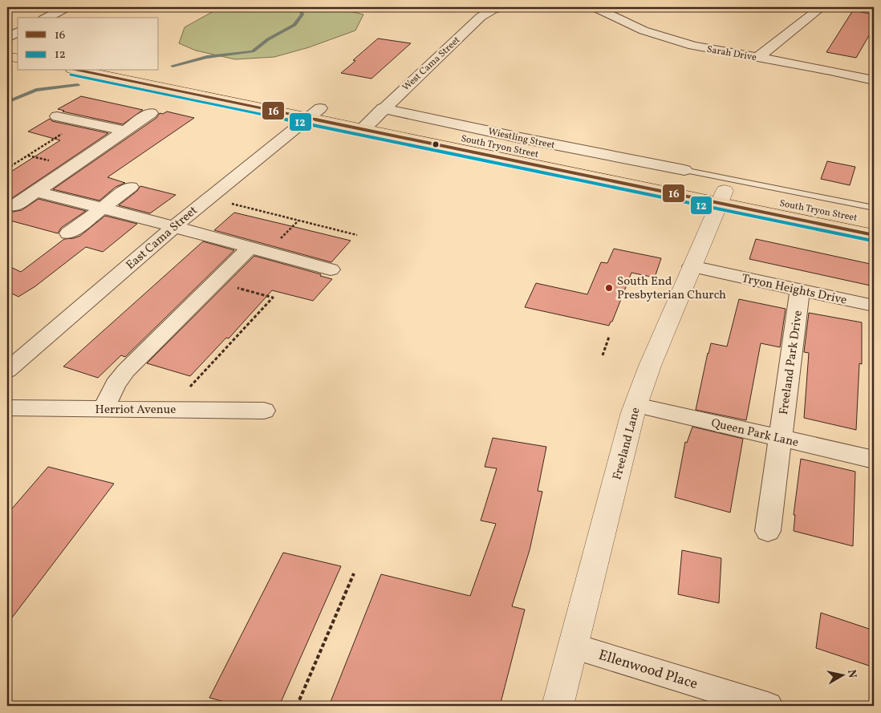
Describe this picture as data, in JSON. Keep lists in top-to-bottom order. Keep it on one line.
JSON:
{"streets":{"main road":["South Tryon Street"],"street":["Sarah Drive","West Cama Street","Wiestling Street","East Cama Street","Tryon Heights Drive","Freeland Park Drive","Herriot Avenue","Queen Park Lane","Freeland Lane","Ellenwood Place"]},"crossings":[["West Cama Street","Wiestling Street"],["West Cama Street","South Tryon Street"],["Wiestling Street","South Tryon Street"],["South Tryon Street","East Cama Street"],["South Tryon Street","Freeland Lane"],["Tryon Heights Drive","Freeland Park Drive"],["Tryon Heights Drive","Freeland Lane"],["Freeland Park Drive","Queen Park Lane"],["Queen Park Lane","Freeland Lane"],["Freeland Lane","Ellenwood Place"]],"places":["South End Presbyterian Church"],"lines":["transit line 16","transit line 12"],"legend":["16","12"],"north":"right"}
